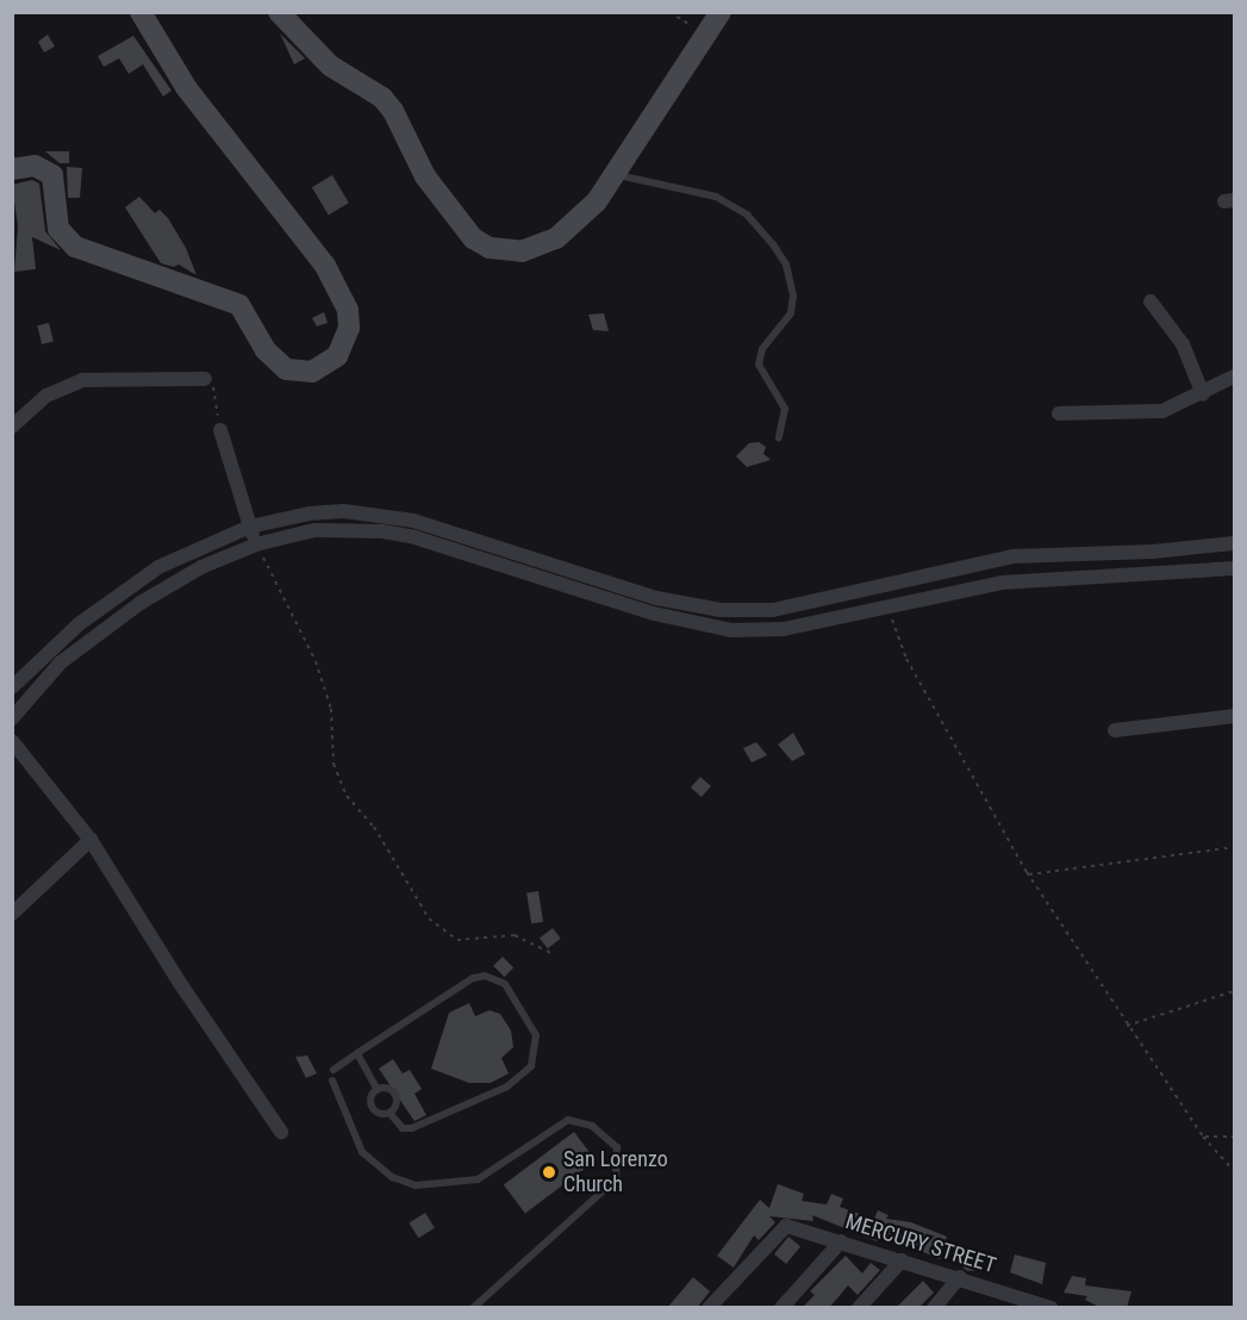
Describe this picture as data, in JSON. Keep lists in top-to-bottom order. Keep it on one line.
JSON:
{"streets":{"street":["MERCURY STREET"]},"places":["San Lorenzo Church"]}
